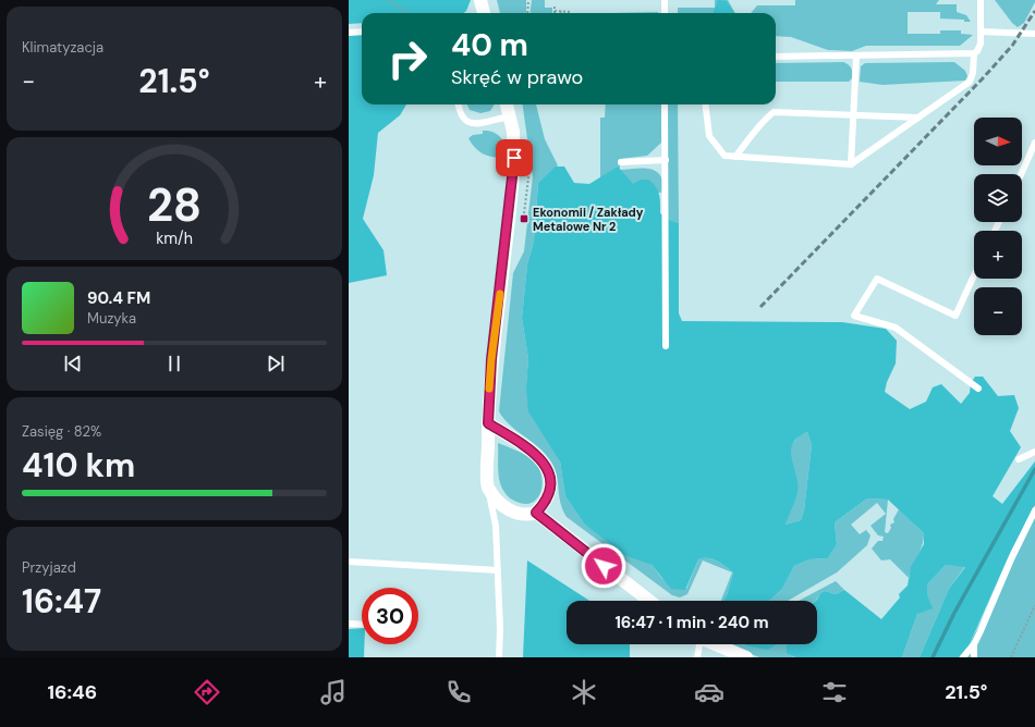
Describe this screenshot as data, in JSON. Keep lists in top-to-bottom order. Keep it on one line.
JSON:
{"places":{"transit":["Ekonomii / Zakłady Metalowe Nr 2"]},"north":"right","page":{"tile":["Klimatyzacja",["Zasięg · 82%","410 km"],["Przyjazd","16:47"]],"turn":["40 m","Skręć w prawo"],"heat":["−","21.5°","+"],"map_buttons":["+","−"],"song":["90.4 FM","Muzyka"],"limit":"30","trip":"16:47 · 1 min · 240 m","tabs":["16:46","21.5°"],"gauge":["28","km/h"]}}
